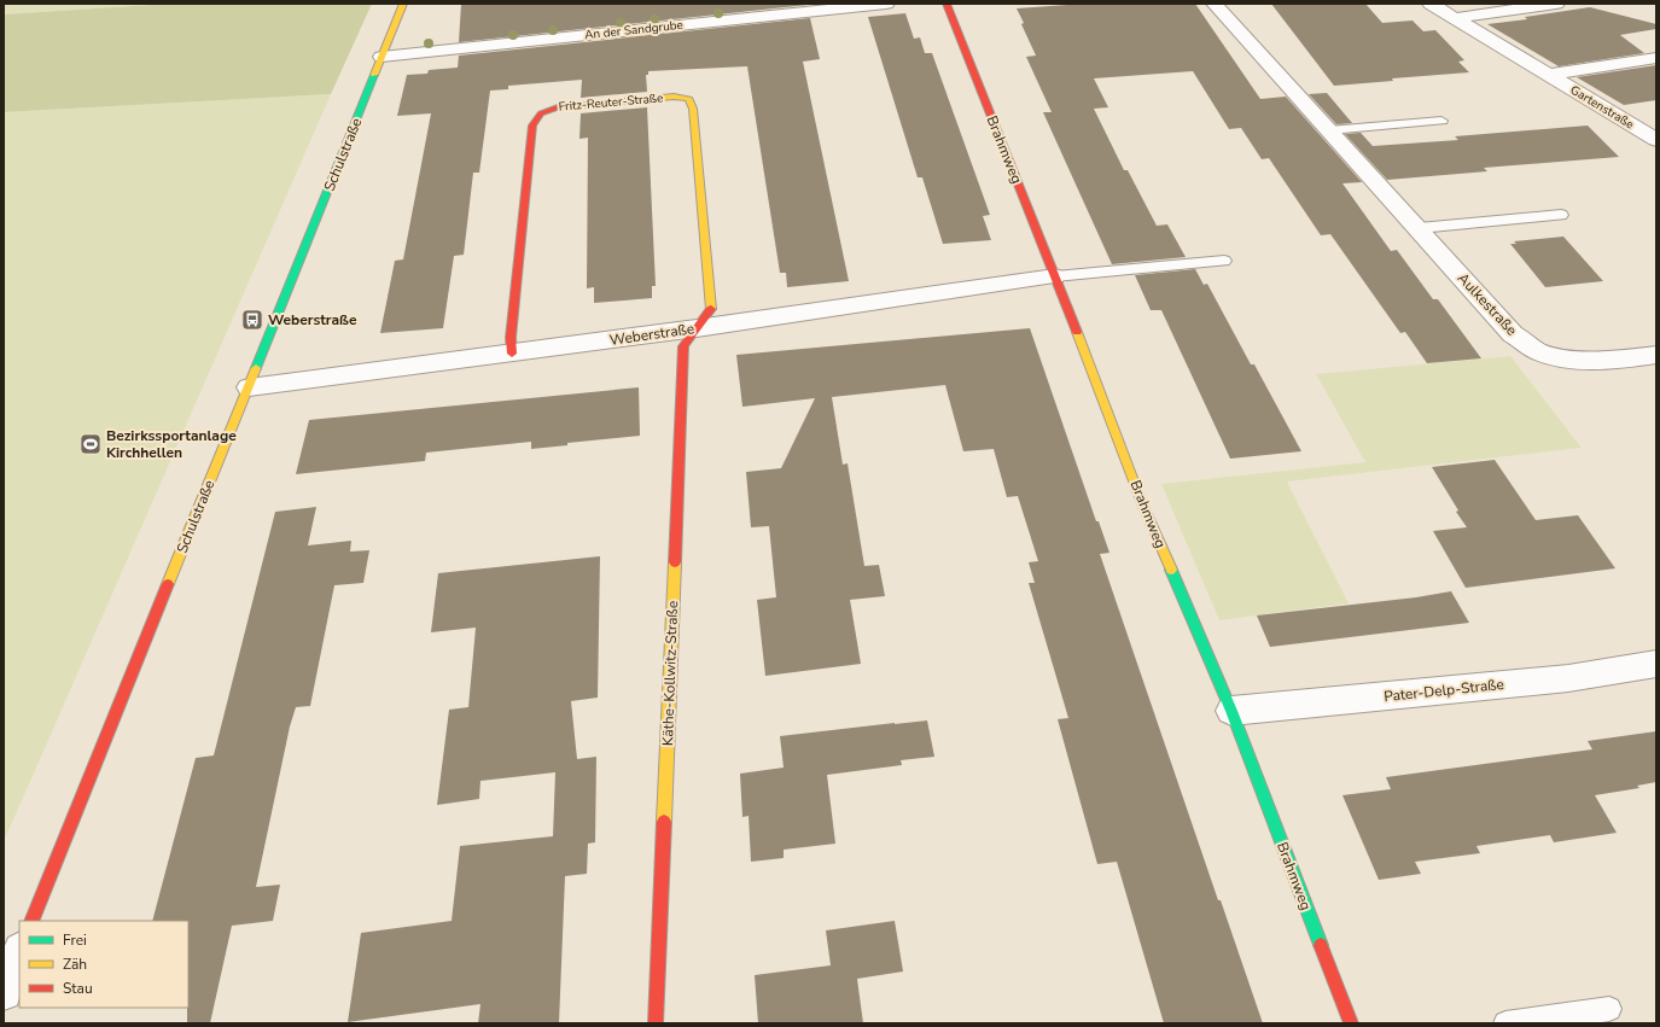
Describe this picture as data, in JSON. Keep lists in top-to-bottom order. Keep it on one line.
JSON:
{"streets":{"street":["An der Sandgrube","Fritz-Reuter-Straße","Gartenstraße","Brahmweg","Schulstraße","Aulkestraße","Weberstraße","Käthe-Kollwitz-Straße","Pater-Delp-Straße"]},"crossings":[["An der Sandgrube","Schulstraße"],["Fritz-Reuter-Straße","Weberstraße"],["Fritz-Reuter-Straße","Käthe-Kollwitz-Straße"],["Brahmweg","Weberstraße"],["Brahmweg","Pater-Delp-Straße"],["Schulstraße","Weberstraße"],["Weberstraße","Käthe-Kollwitz-Straße"]],"places":{"bus stop":["Weberstraße"],"sports":["Bezirkssportanlage Kirchhellen"]},"legend":["Frei","Zäh","Stau"]}
